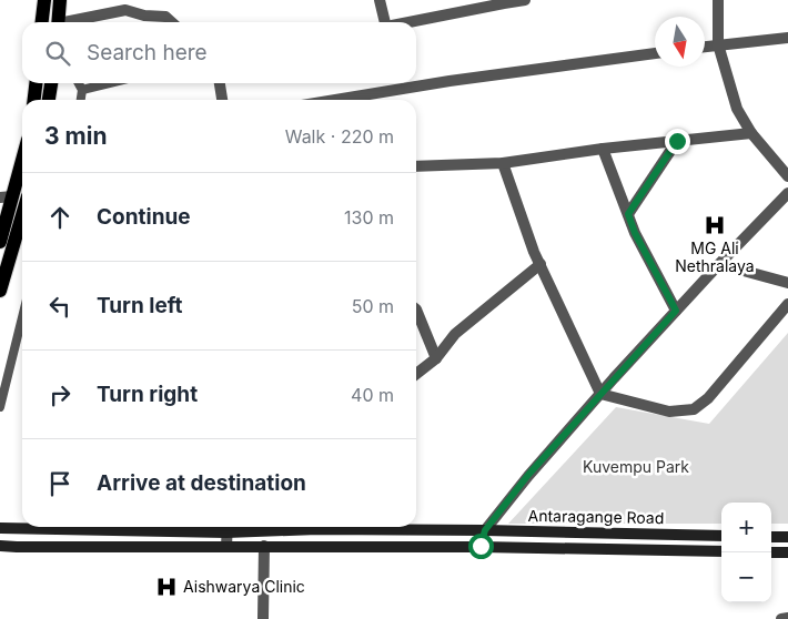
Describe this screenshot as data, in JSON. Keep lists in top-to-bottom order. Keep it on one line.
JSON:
{"streets":{"street":["Antaragange Road"]},"parks":["Kuvempu Park"],"places":{"hospital":["MG Ali Nethralaya","Aishwarya Clinic"]},"north":"bottom","page":{"search":"Search here","heading":["3 min","Walk · 220 m"],"list":[["Continue","130 m"],["Turn left","50 m"],["Turn right","40 m"],"Arrive at destination"],"map_buttons":["+","−"]}}
